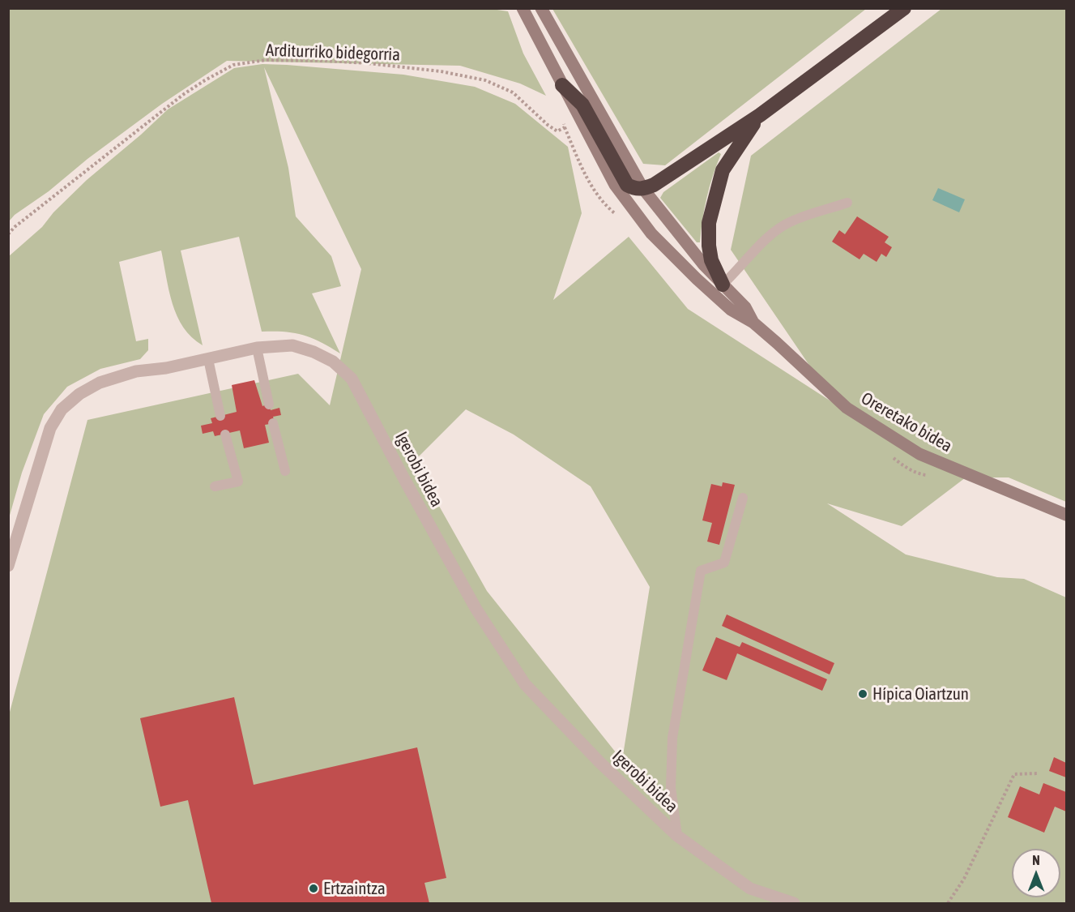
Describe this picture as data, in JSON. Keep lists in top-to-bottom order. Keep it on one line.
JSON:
{"streets":{"main road":["Oreretako bidea"],"street":["Igerobi bidea"],"path":["Arditurriko bidegorria"]},"places":["Hípica Oiartzun","Ertzaintza"],"north":"top"}
